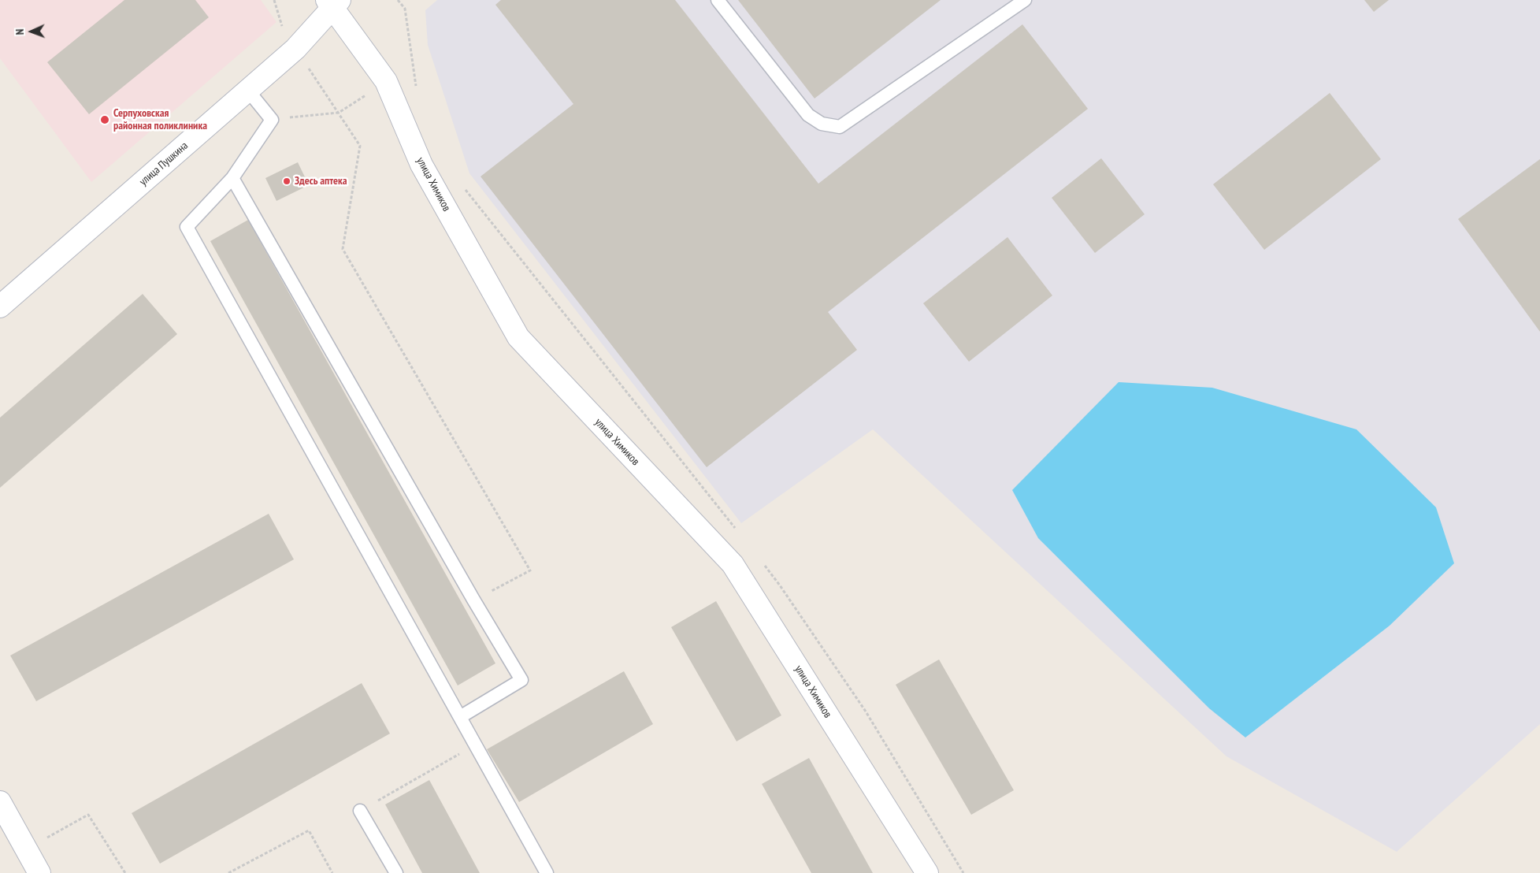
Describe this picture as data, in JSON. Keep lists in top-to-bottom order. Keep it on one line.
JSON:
{"streets":{"street":["улица Пушкина","улица Химиков"]},"crossings":[["улица Пушкина","улица Химиков"]],"places":["Серпуховская районная поликлиника","Здесь аптека"],"north":"left"}
